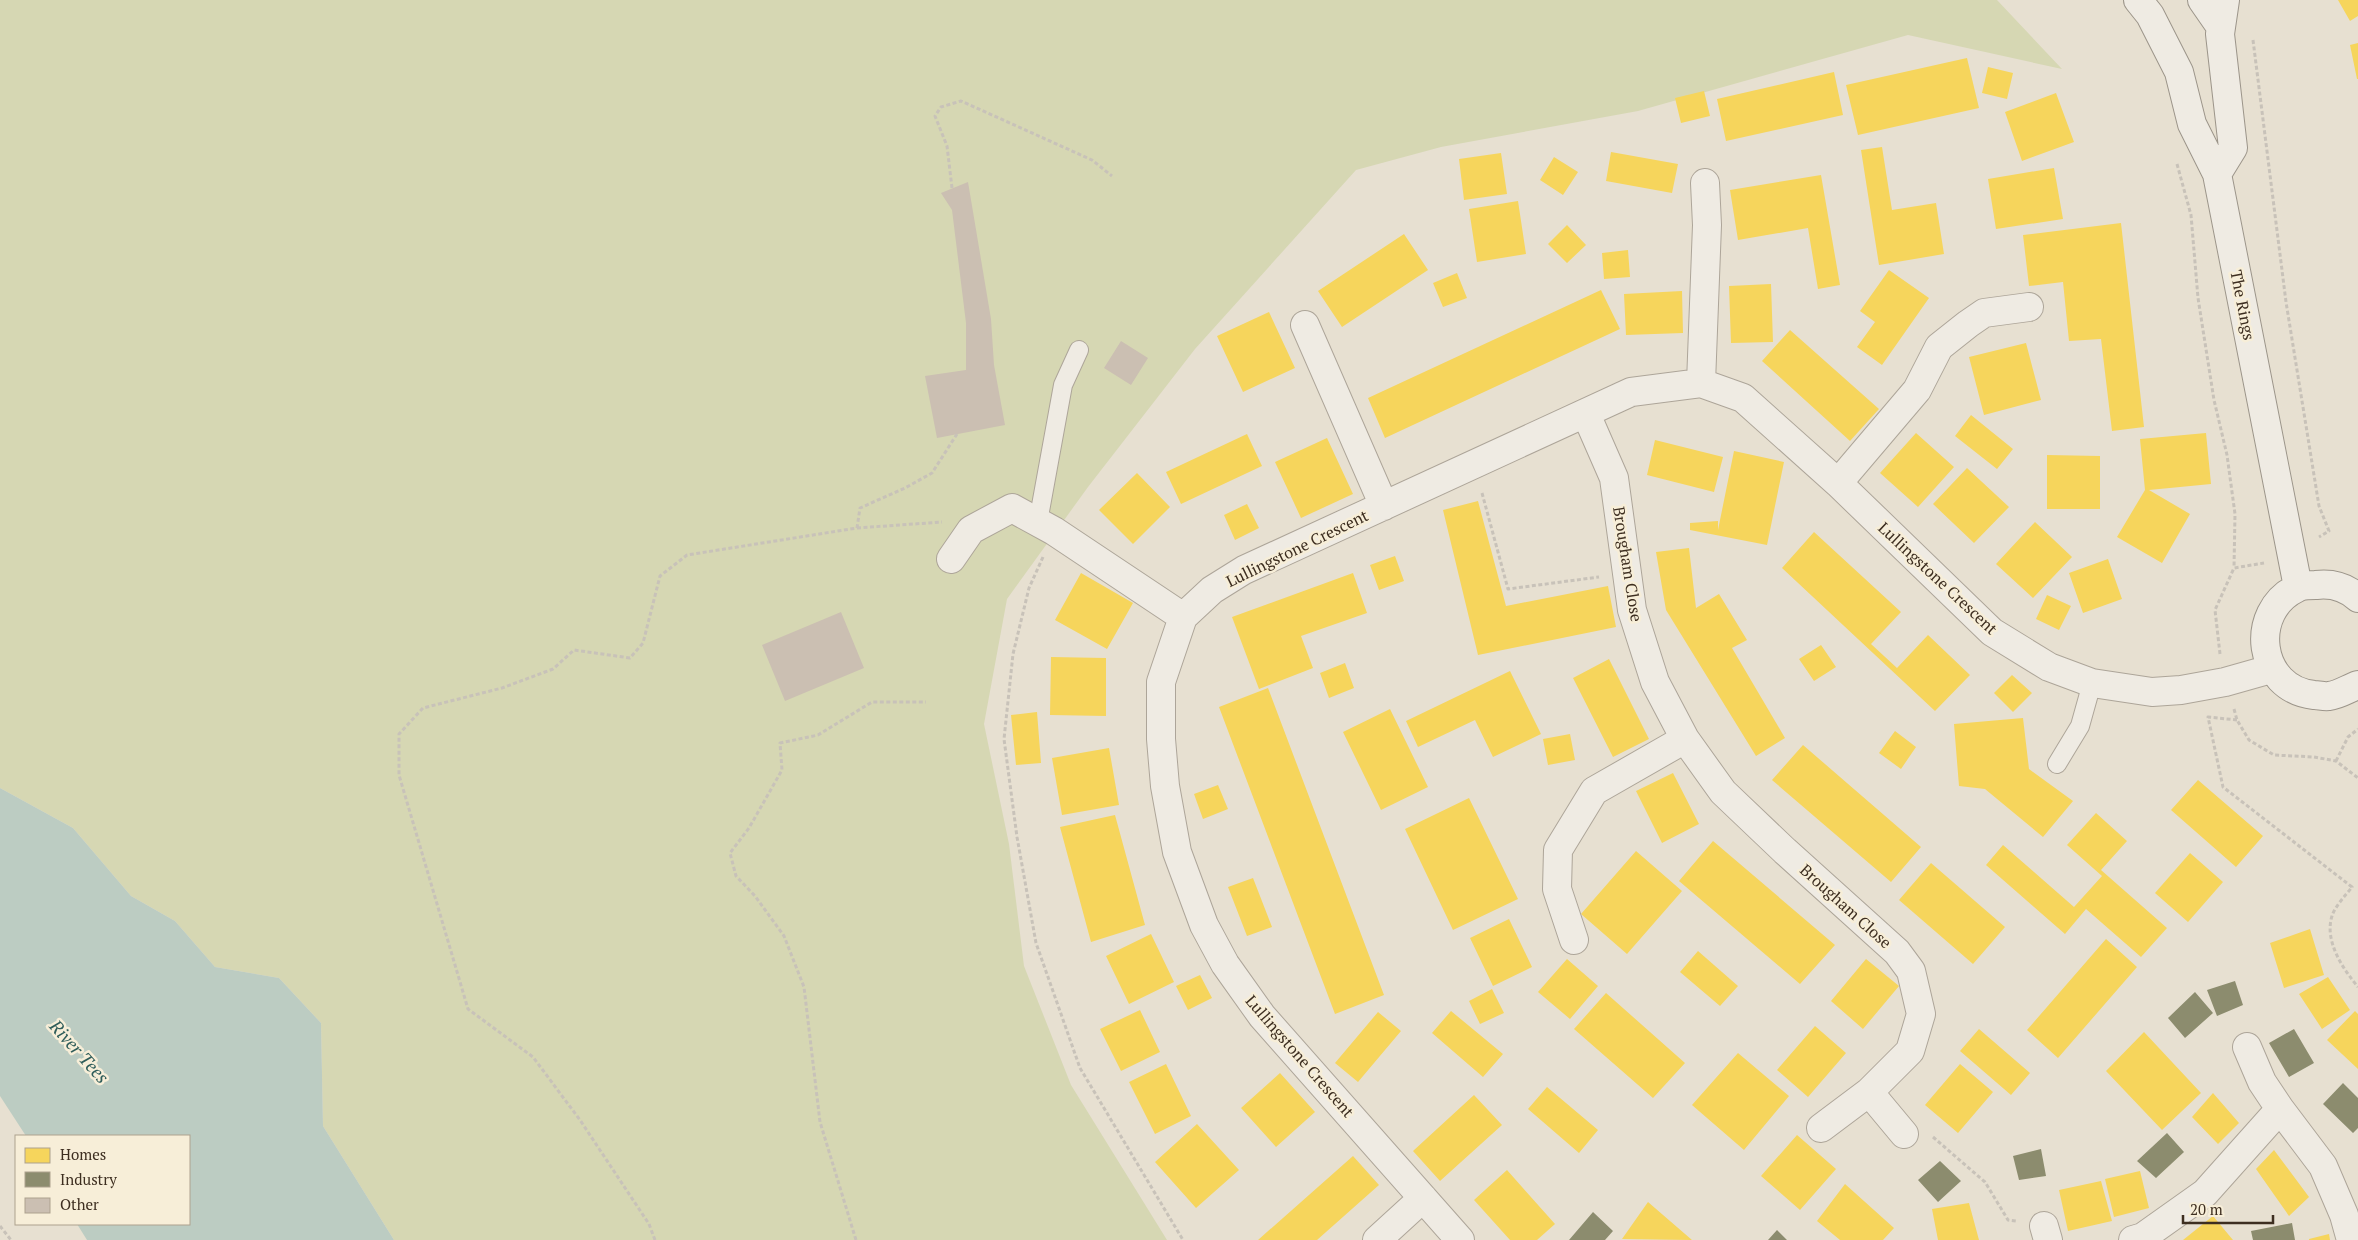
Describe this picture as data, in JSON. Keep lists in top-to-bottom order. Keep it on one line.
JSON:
{"streets":{"street":["The Rings","Lullingstone Crescent","Brougham Close"]},"crossings":[["Lullingstone Crescent","Brougham Close"]],"water":["River Tees"],"legend":["Homes","Industry","Other"],"scale_bar":"20 m"}
